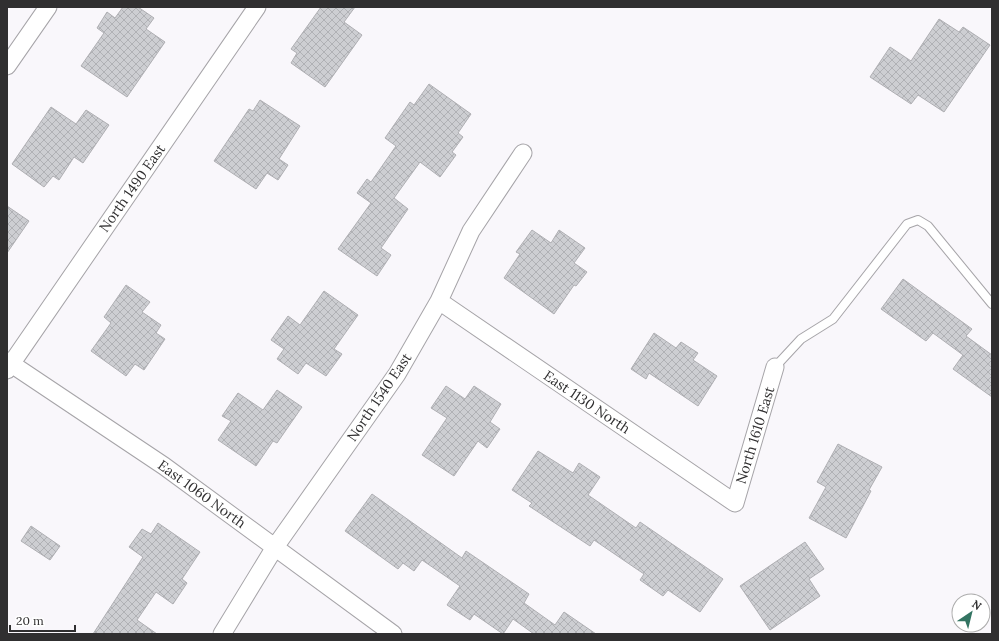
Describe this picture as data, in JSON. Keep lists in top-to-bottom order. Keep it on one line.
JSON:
{"streets":{"street":["North 1490 East","North 1540 East","East 1130 North","North 1610 East","East 1060 North"]},"crossings":[["North 1490 East","East 1060 North"],["North 1540 East","East 1130 North"],["North 1540 East","East 1060 North"],["East 1130 North","North 1610 East"]],"scale_bar":"20 m","north":"top right"}
